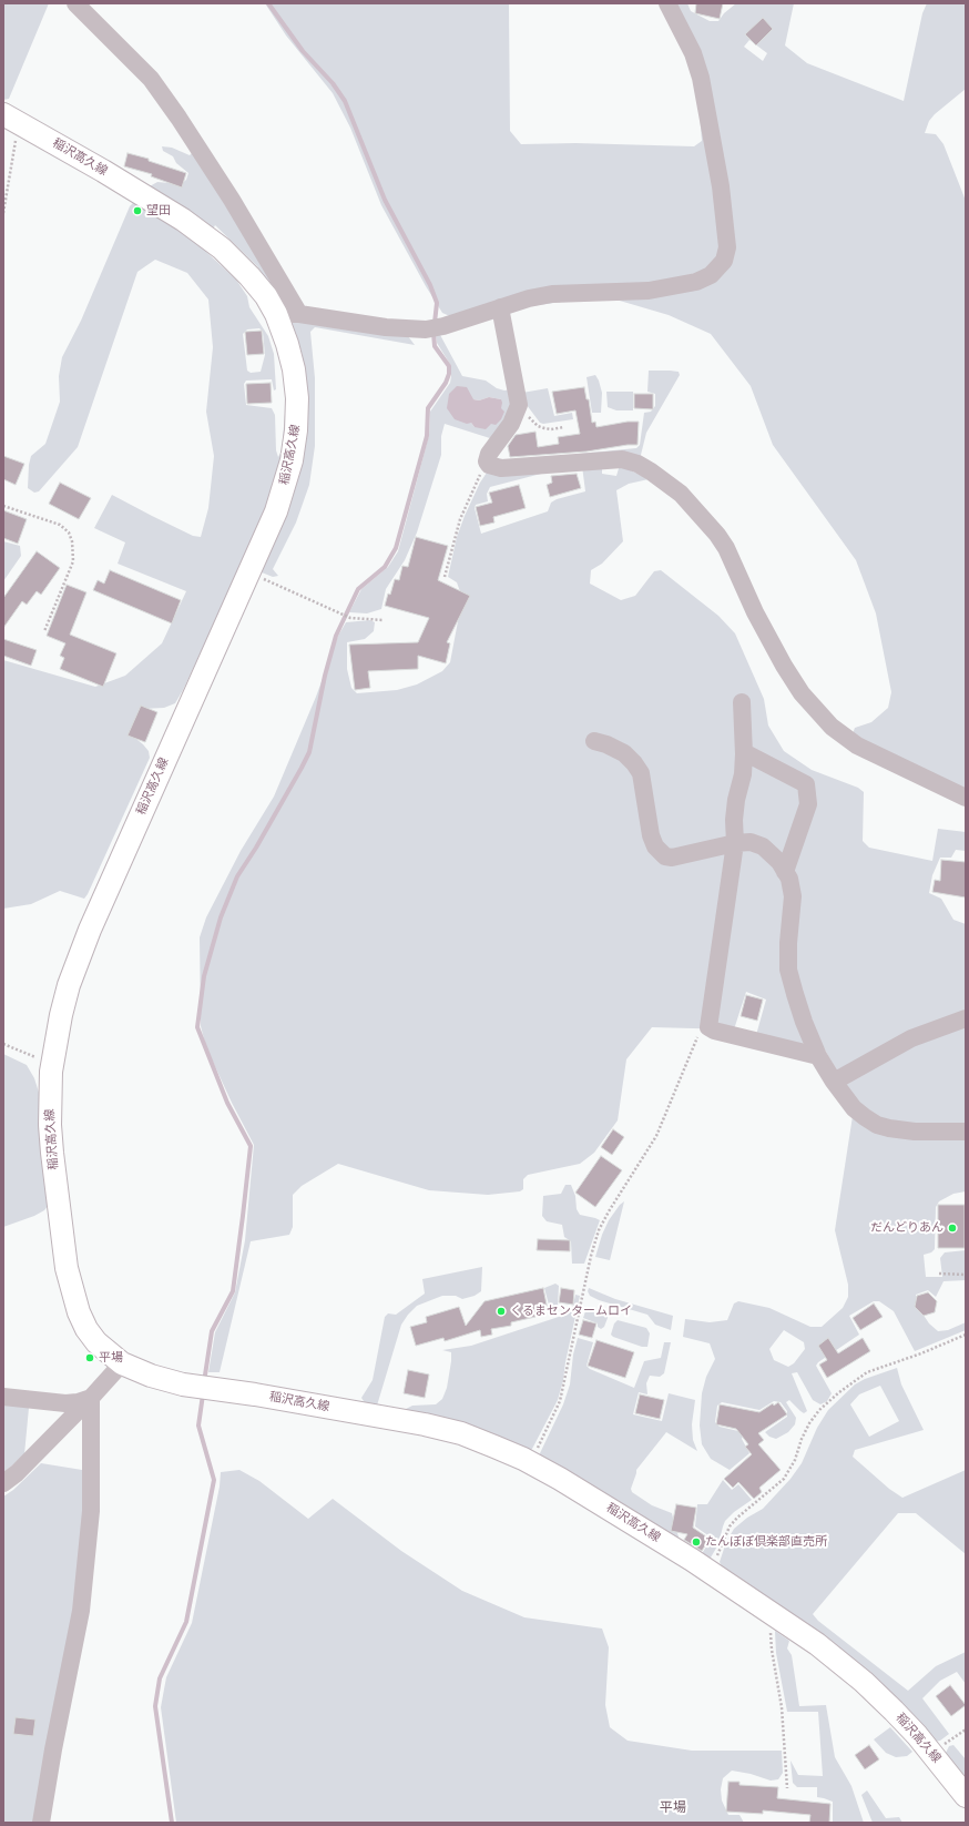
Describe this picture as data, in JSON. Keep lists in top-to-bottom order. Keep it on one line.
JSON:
{"streets":{"main road":["稲沢高久線"]},"districts":["平場"],"places":["望田","だんどりあん","くるまセンタームロイ","平場","たんぽぽ倶楽部直売所"]}
